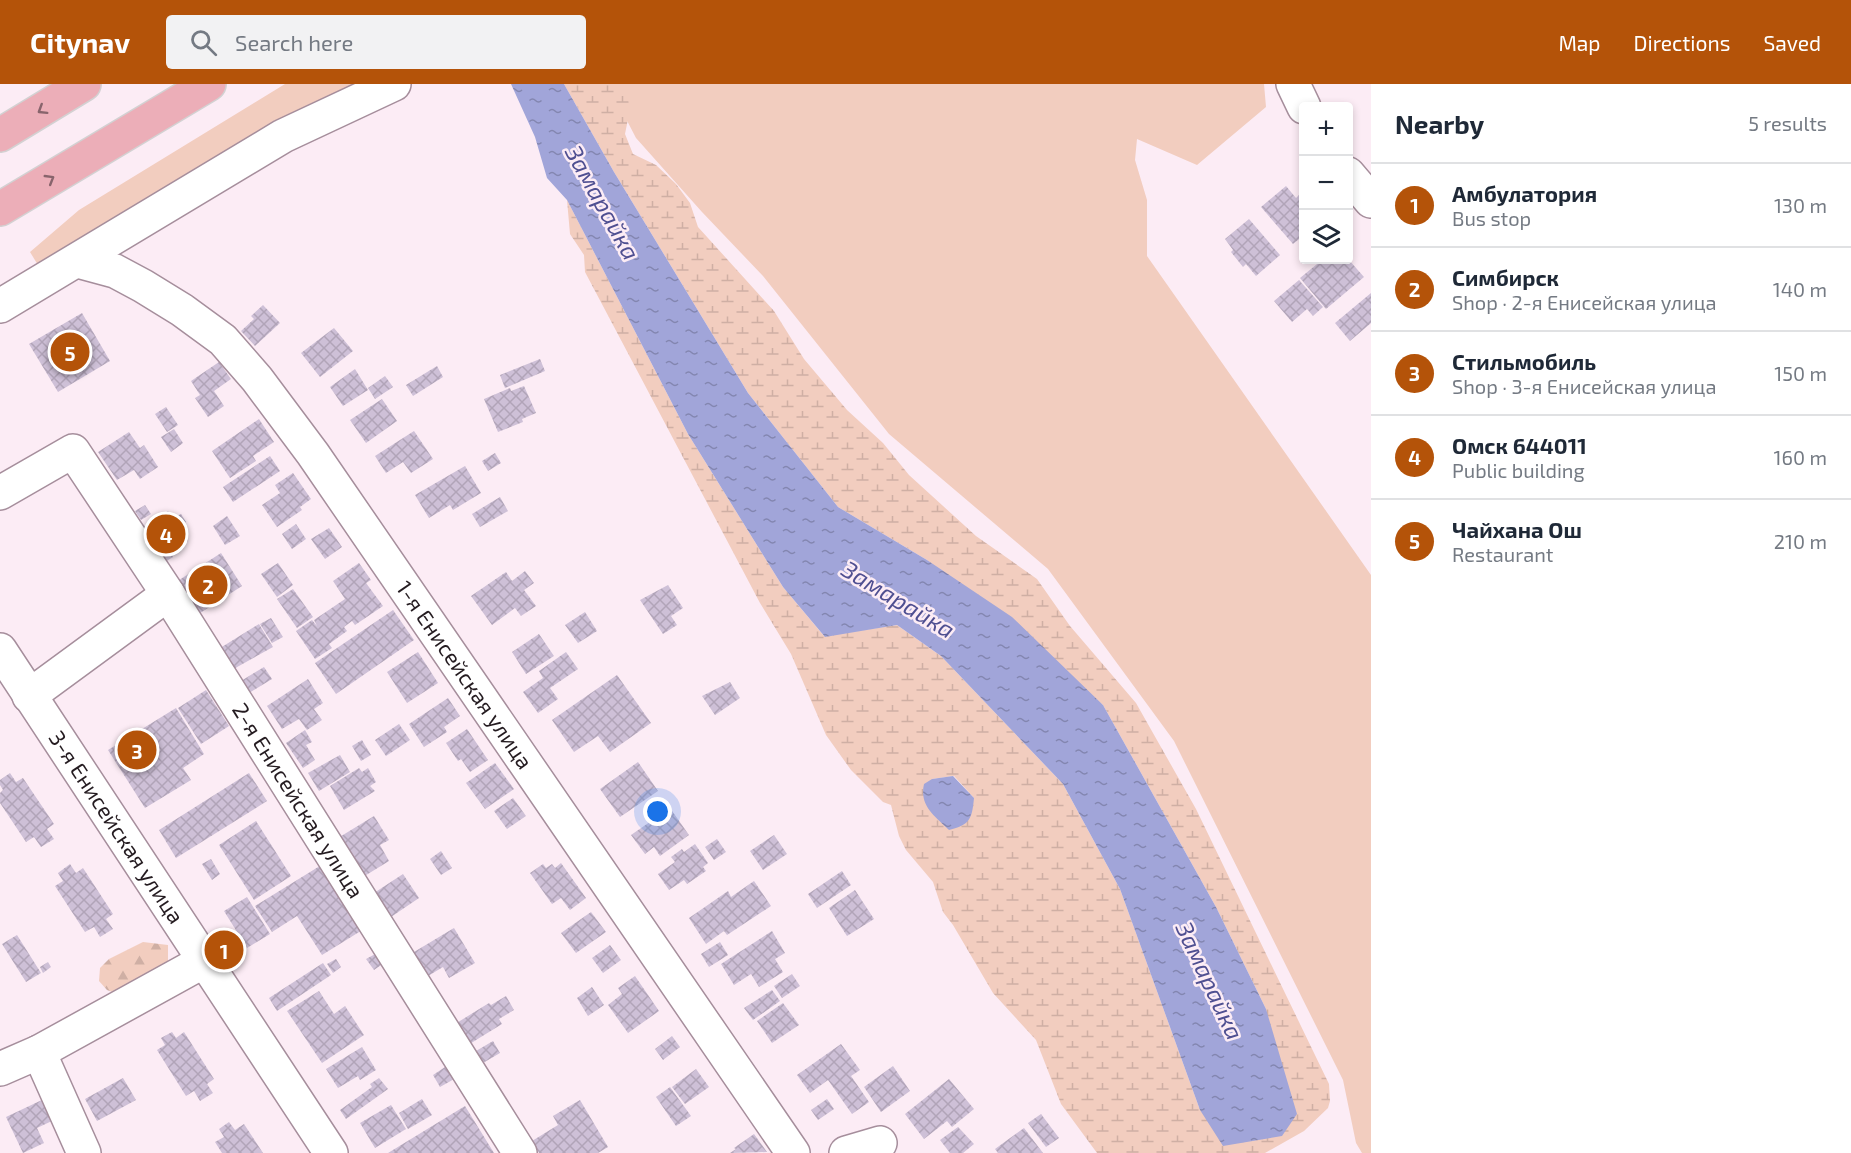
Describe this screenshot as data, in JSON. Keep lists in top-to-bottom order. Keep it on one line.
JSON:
{"streets":{"street":["1-я Енисейская улица","2-я Енисейская улица","3-я Енисейская улица"]},"water":["Замарайка"],"page":{"header":"Citynav","search":"Search here","nav":["Map","Directions","Saved"],"heading":["Nearby","5 results"],"map_buttons":["+","−"],"list":[{"mark":"1","name":"Амбулатория","note":"Bus stop","value":"130 m"},{"mark":"2","name":"Симбирск","note":"Shop · 2-я Енисейская улица","value":"140 m"},{"mark":"3","name":"Стильмобиль","note":"Shop · 3-я Енисейская улица","value":"150 m"},{"mark":"4","name":"Омск 644011","note":"Public building","value":"160 m"},{"mark":"5","name":"Чайхана Ош","note":"Restaurant","value":"210 m"}],"pins":["5","4","2","3","1"]}}
